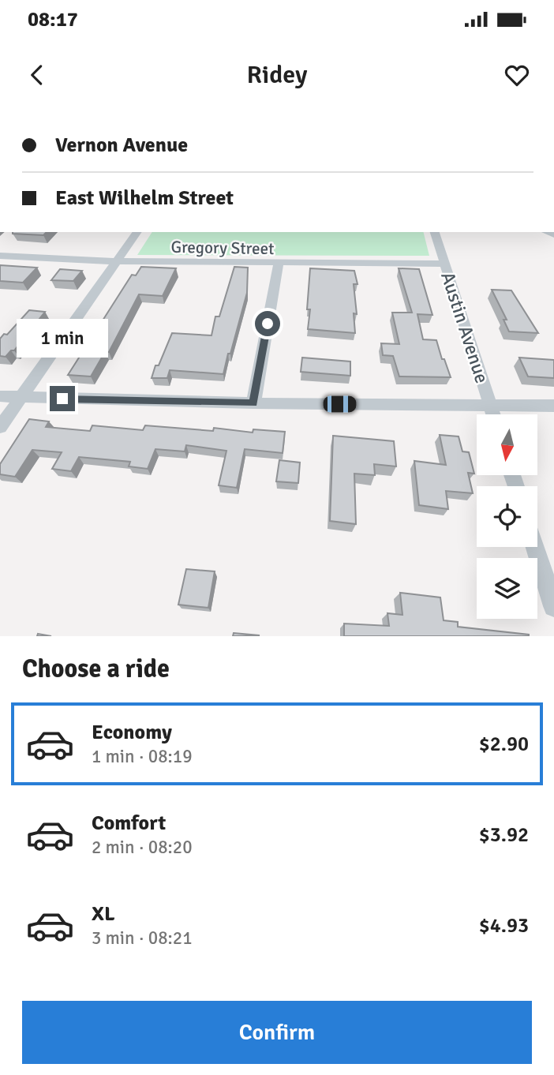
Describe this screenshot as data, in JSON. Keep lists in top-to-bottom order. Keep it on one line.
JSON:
{"streets":{"street":["Gregory Street","Austin Avenue"]},"crossings":[["Gregory Street","Austin Avenue"]],"north":"bottom","page":{"status":"08:17","header":"Ridey","banner":["Vernon Avenue","East Wilhelm Street"],"bubble":"1 min","heading":"Choose a ride","list":[{"name":"Economy","note":"1 min · 08:19","value":"$2.90"},{"name":"Comfort","note":"2 min · 08:20","value":"$3.92"},{"name":"XL","note":"3 min · 08:21","value":"$4.93"}],"buttons":"Confirm"}}
